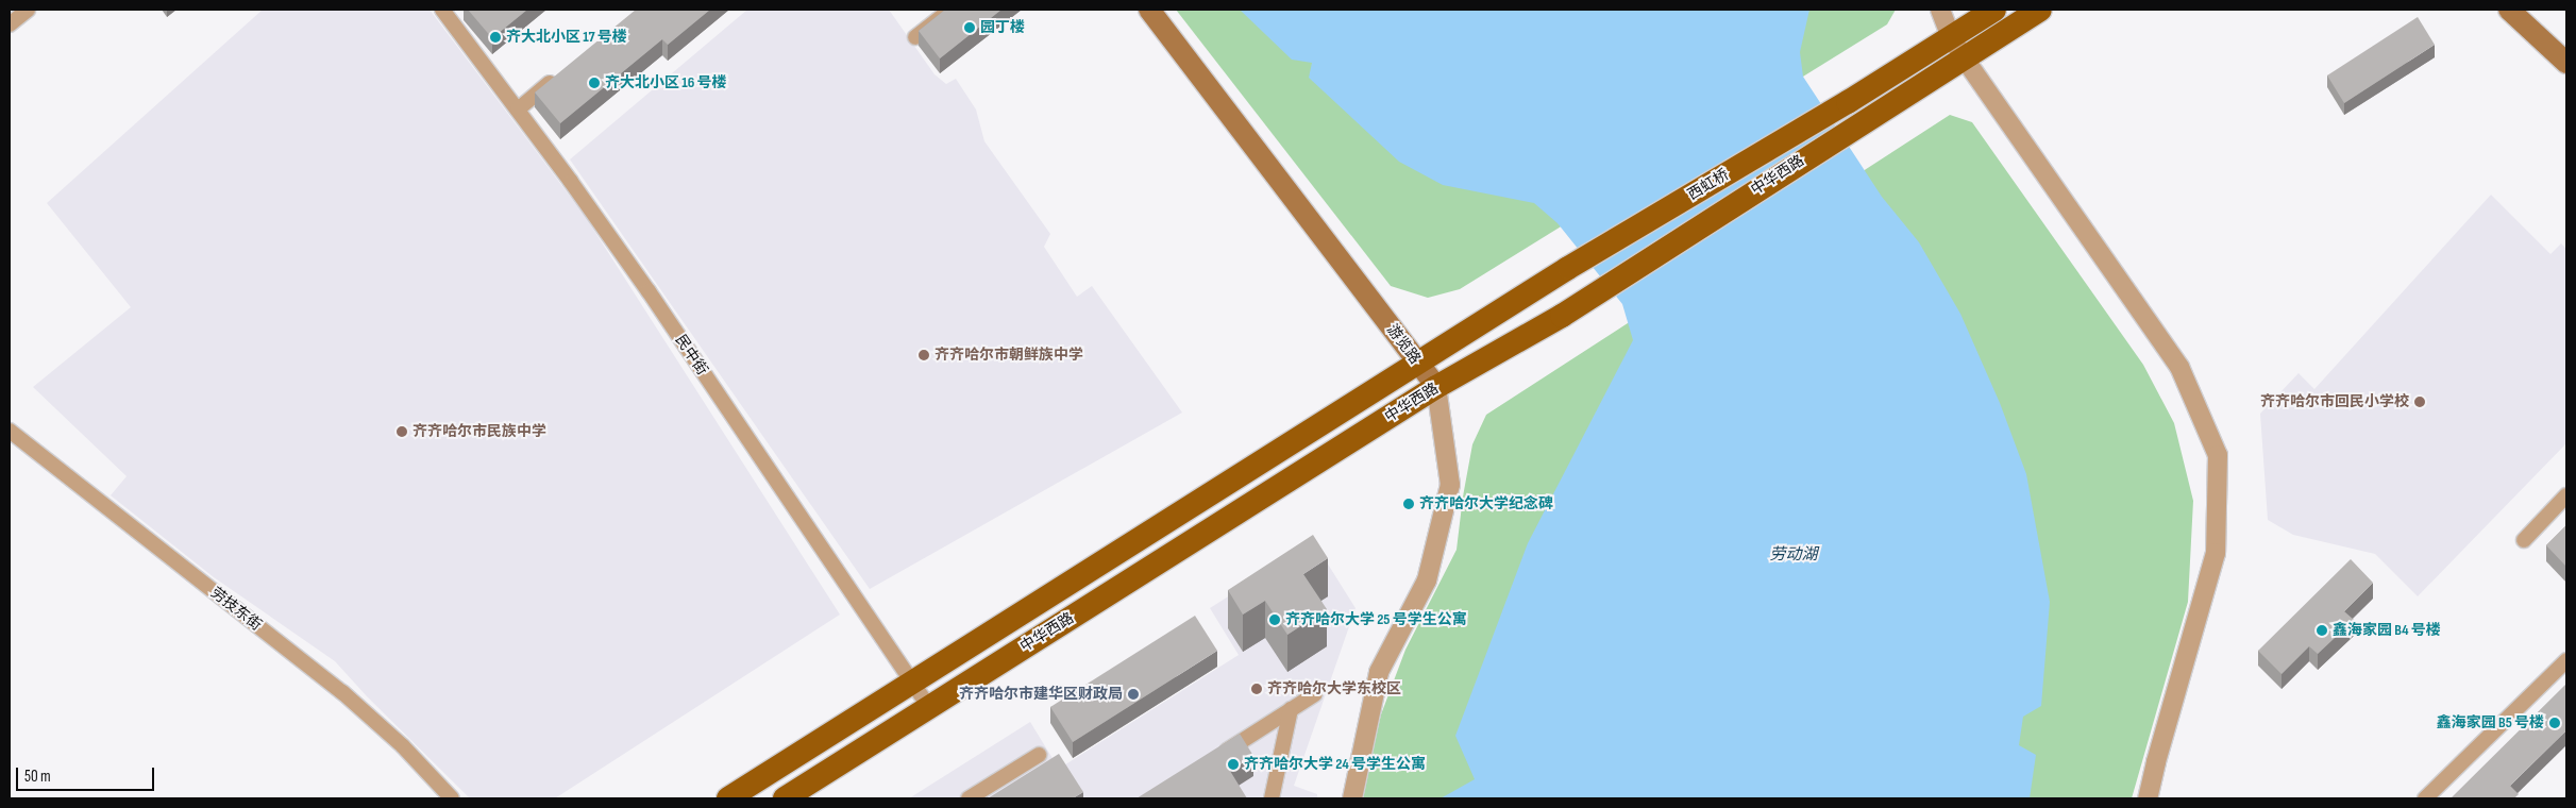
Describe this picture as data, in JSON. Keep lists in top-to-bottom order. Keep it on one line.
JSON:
{"streets":{"main road":["中华西路","西虹桥","游览路"],"street":["民中街","劳技东街"]},"crossings":[["中华西路","西虹桥"],["中华西路","游览路"],["中华西路","民中街"]],"water":["劳动湖"],"places":["园丁楼","齐大北小区 17 号楼","齐大北小区 16 号楼","齐齐哈尔市朝鲜族中学","齐齐哈尔市回民小学校","齐齐哈尔市民族中学","齐齐哈尔大学纪念碑","齐齐哈尔大学 25 号学生公寓","鑫海家园 B4 号楼","齐齐哈尔大学东校区","齐齐哈尔市建华区财政局","鑫海家园 B5 号楼","齐齐哈尔大学 24 号学生公寓"],"scale_bar":"50 m"}
